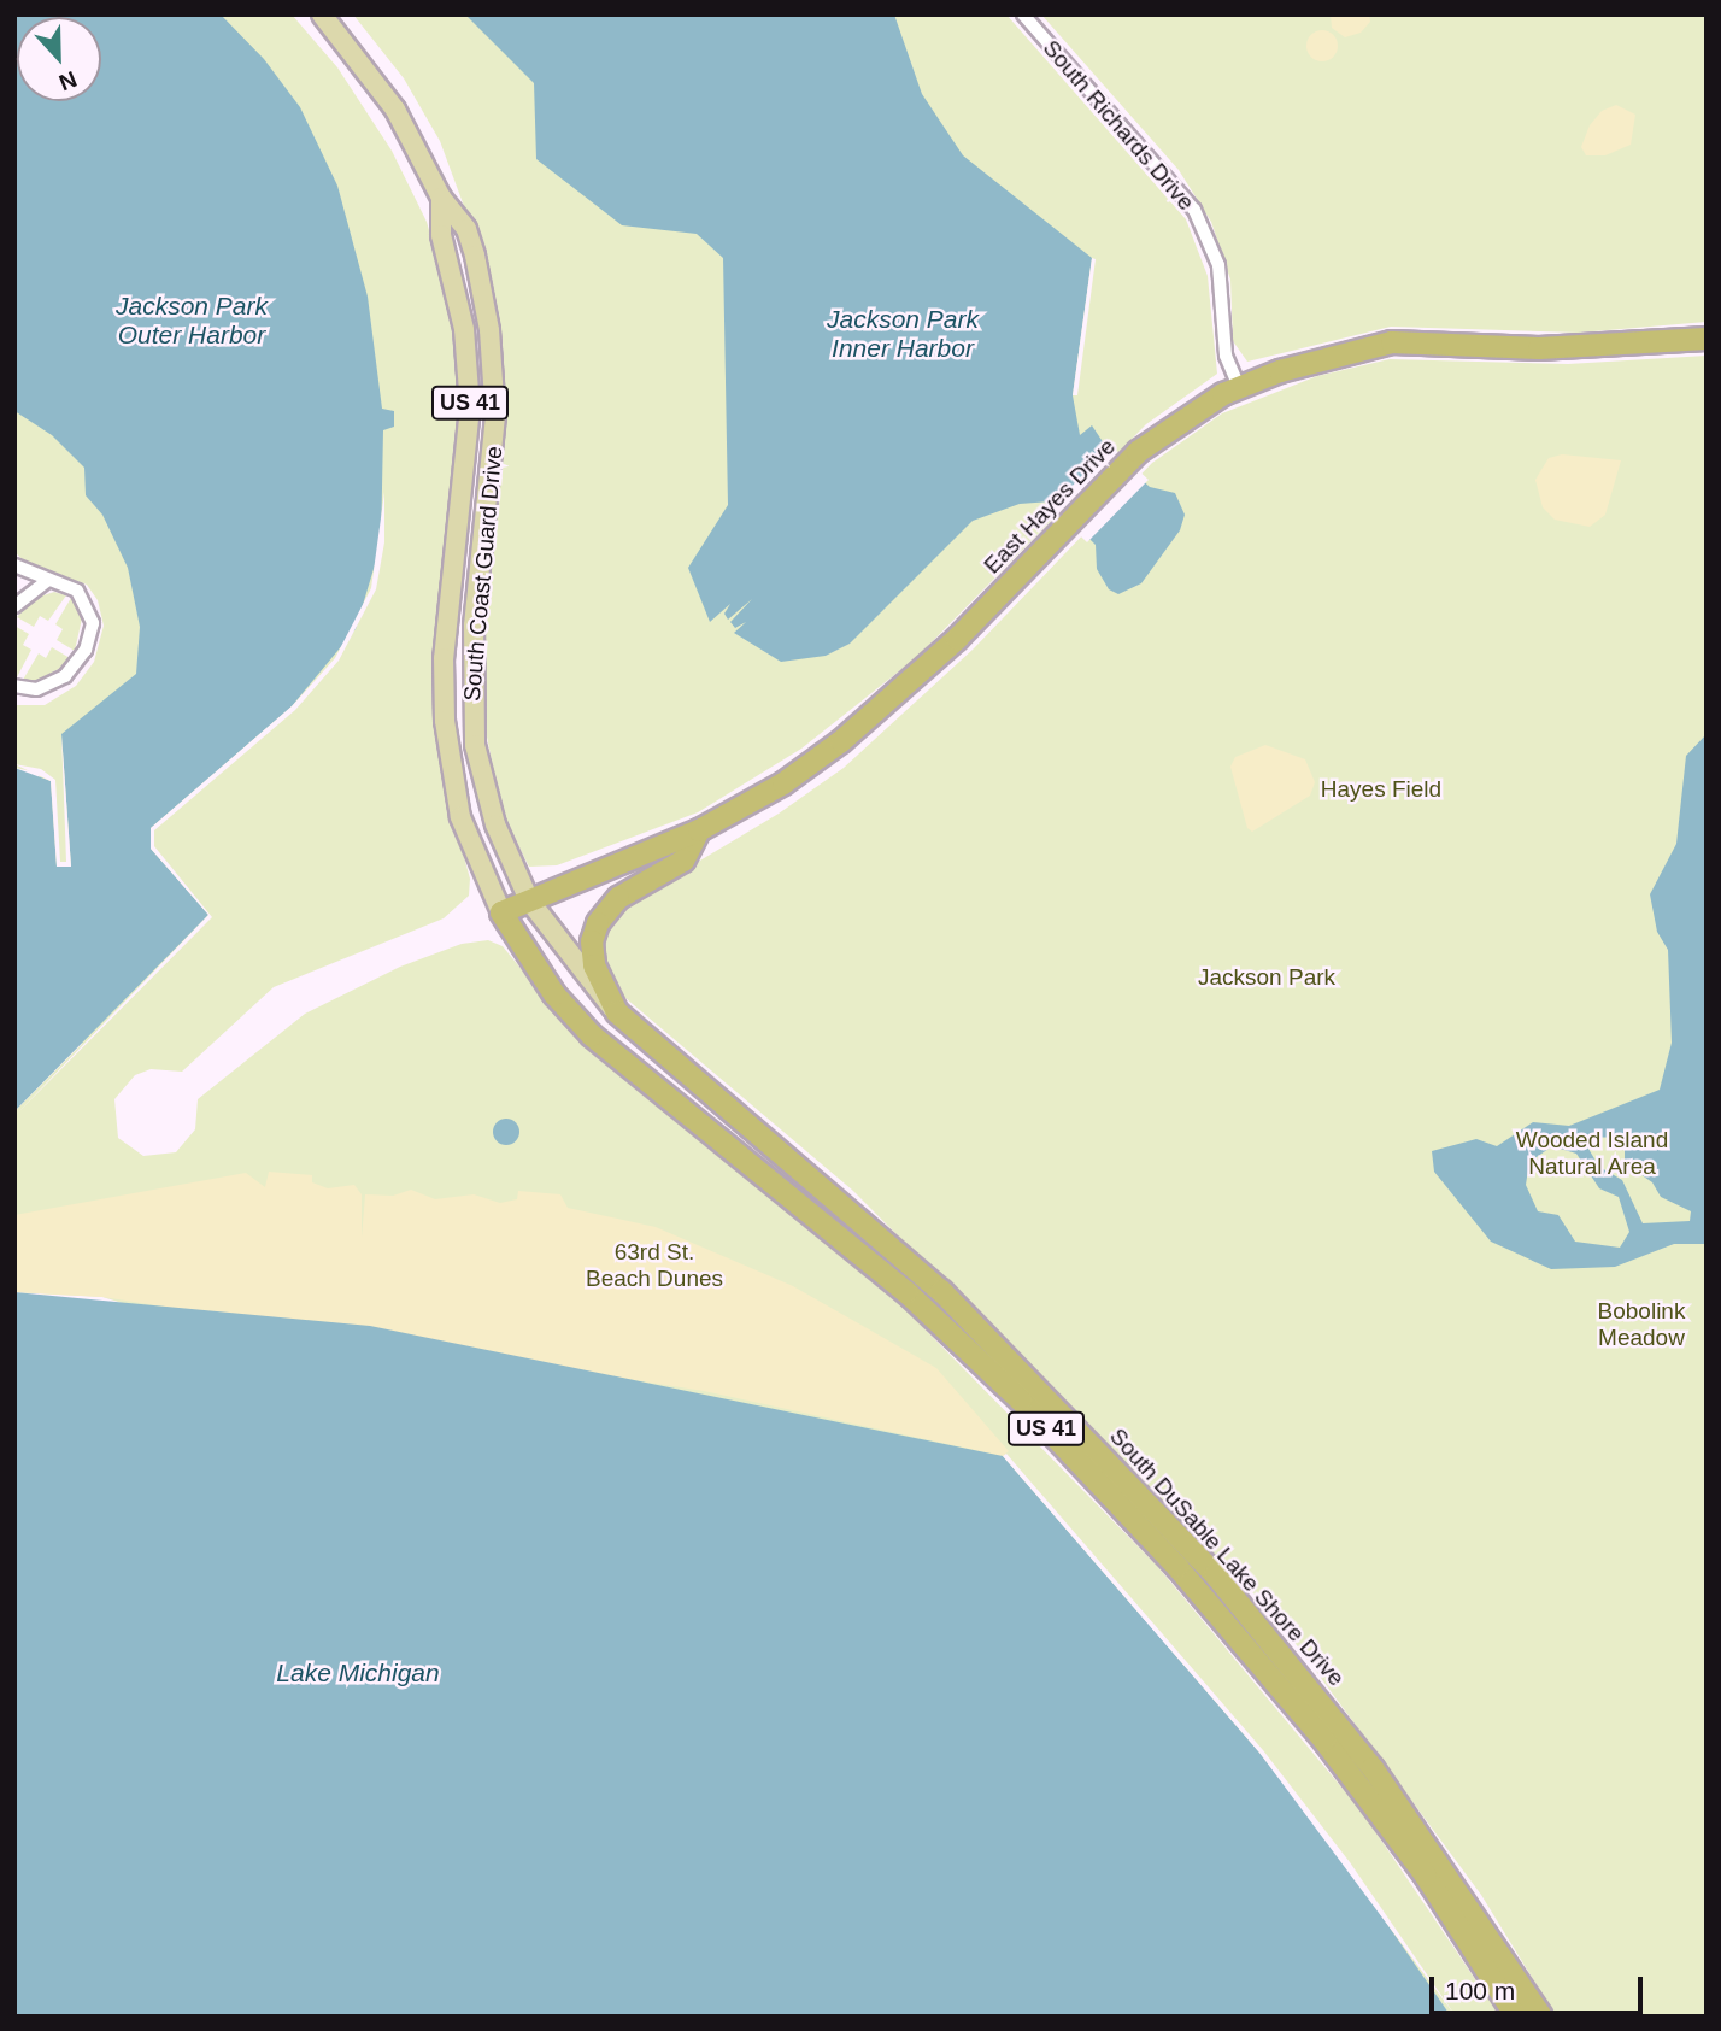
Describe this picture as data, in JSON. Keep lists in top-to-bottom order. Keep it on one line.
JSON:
{"streets":{"highway":["US 41","East Hayes Drive","South DuSable Lake Shore Drive"],"main road":["South Coast Guard Drive"],"street":["South Richards Drive"]},"crossings":[["South Richards Drive","East Hayes Drive"],["East Hayes Drive","South Coast Guard Drive"],["East Hayes Drive","South DuSable Lake Shore Drive"],["South Coast Guard Drive","South DuSable Lake Shore Drive"]],"water":["Jackson Park Outer Harbor","Jackson Park Inner Harbor","Lake Michigan"],"parks":["Hayes Field","Jackson Park","Wooded Island Natural Area","63rd St. Beach Dunes","Bobolink Meadow"],"scale_bar":"100 m","north":"bottom"}
